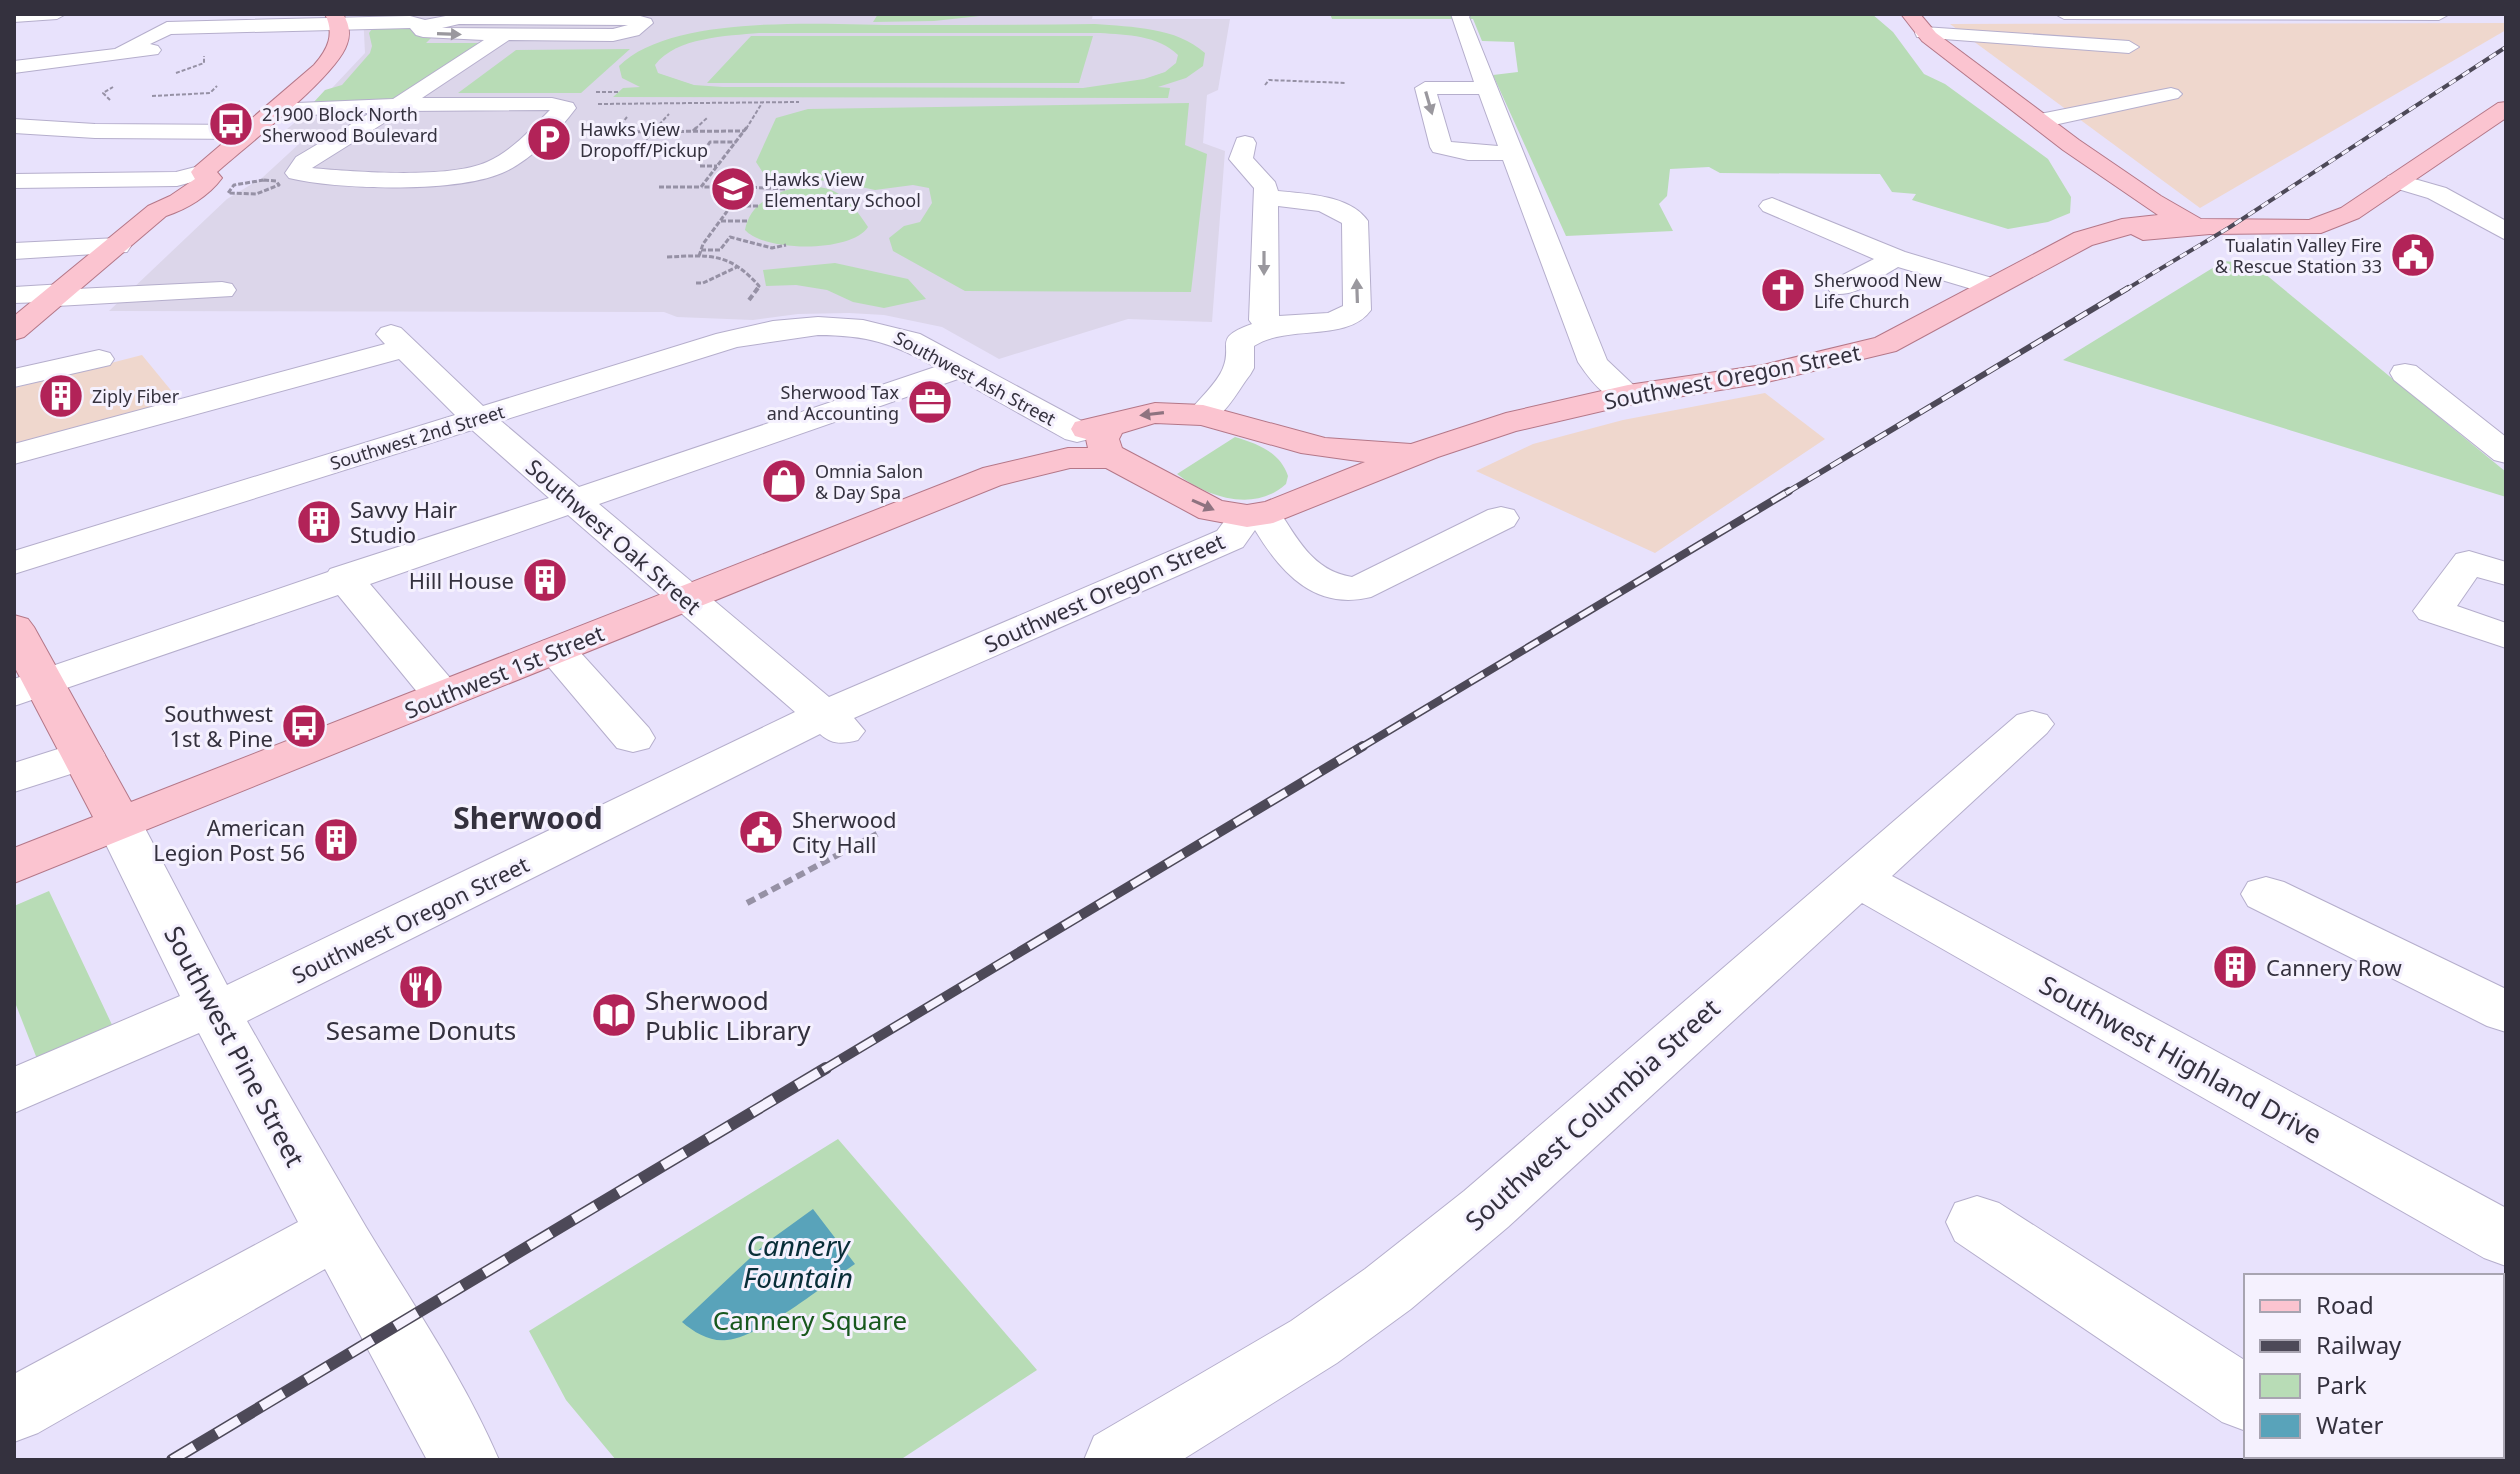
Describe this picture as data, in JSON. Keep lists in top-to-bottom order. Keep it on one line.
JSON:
{"streets":{"main road":["Southwest Oregon Street","Southwest 1st Street","Southwest Pine Street"],"street":["Southwest Ash Street","Southwest 2nd Street","Southwest Oak Street","Southwest Highland Drive","Southwest Columbia Street"]},"crossings":[["Southwest Oregon Street","Southwest Oak Street"],["Southwest Oregon Street","Southwest 1st Street"],["Southwest Oregon Street","Southwest Pine Street"],["Southwest Ash Street","Southwest 2nd Street"],["Southwest Ash Street","Southwest 1st Street"],["Southwest 2nd Street","Southwest Oak Street"],["Southwest Oak Street","Southwest 1st Street"],["Southwest 1st Street","Southwest Pine Street"],["Southwest Highland Drive","Southwest Columbia Street"]],"districts":["Sherwood"],"water":["Cannery Fountain"],"parks":["Cannery Square"],"places":{"bus stop":["21900 Block North Sherwood Boulevard","Southwest 1st & Pine"],"parking":["Hawks View Dropoff/Pickup"],"school or university":["Hawks View Elementary School"],"public building":["Tualatin Valley Fire & Rescue Station 33","Sherwood City Hall"],"church":["Sherwood New Life Church"],"building":["Ziply Fiber","Savvy Hair Studio","Hill House","American Legion Post 56","Cannery Row"],"office":["Sherwood Tax and Accounting"],"shop":["Omnia Salon & Day Spa"],"restaurant":["Sesame Donuts"],"library":["Sherwood Public Library"]},"legend":["Road","Railway","Park","Water"]}
